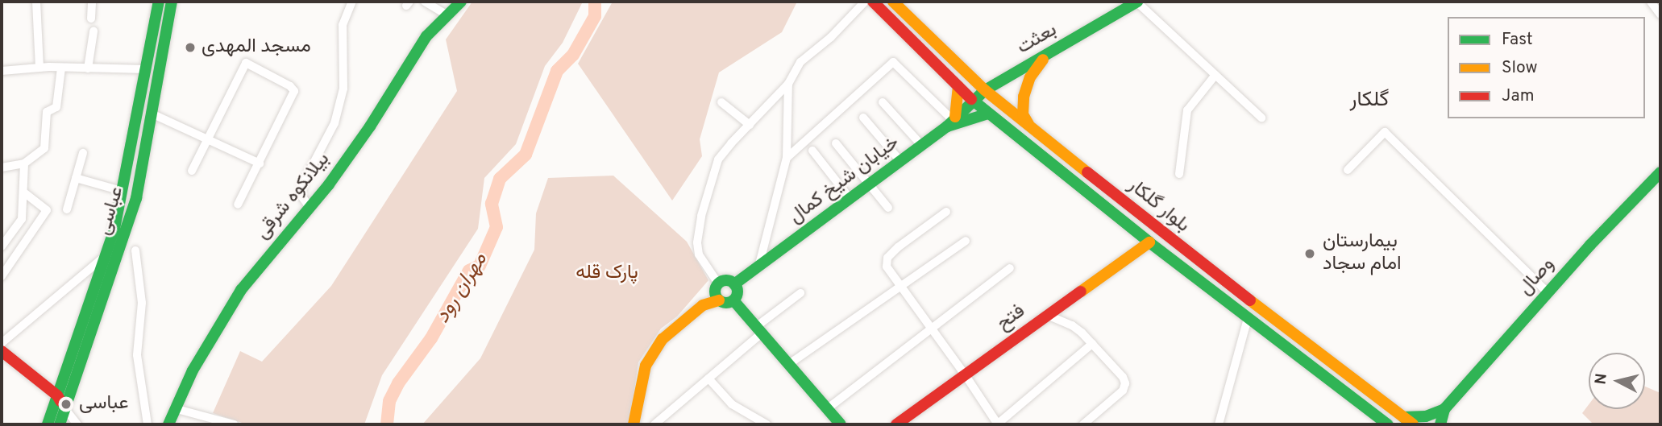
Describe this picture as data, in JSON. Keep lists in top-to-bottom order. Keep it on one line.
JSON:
{"streets":{"main road":["بعثت","خیابان شیخ کمال","بیلانکوه شرقی","بلوار گلکار","عباسى","وصال","فتح"]},"crossings":[["بعثت","خیابان شیخ کمال"],["بعثت","بلوار گلکار"],["خیابان شیخ کمال","بلوار گلکار"],["بلوار گلکار","فتح"]],"districts":["گلکار"],"water":["مهران رود"],"parks":["پارک قله"],"places":["مسجد المهدی","بیمارستان امام سجاد","عباسی"],"legend":["Fast","Slow","Jam"],"north":"left"}
